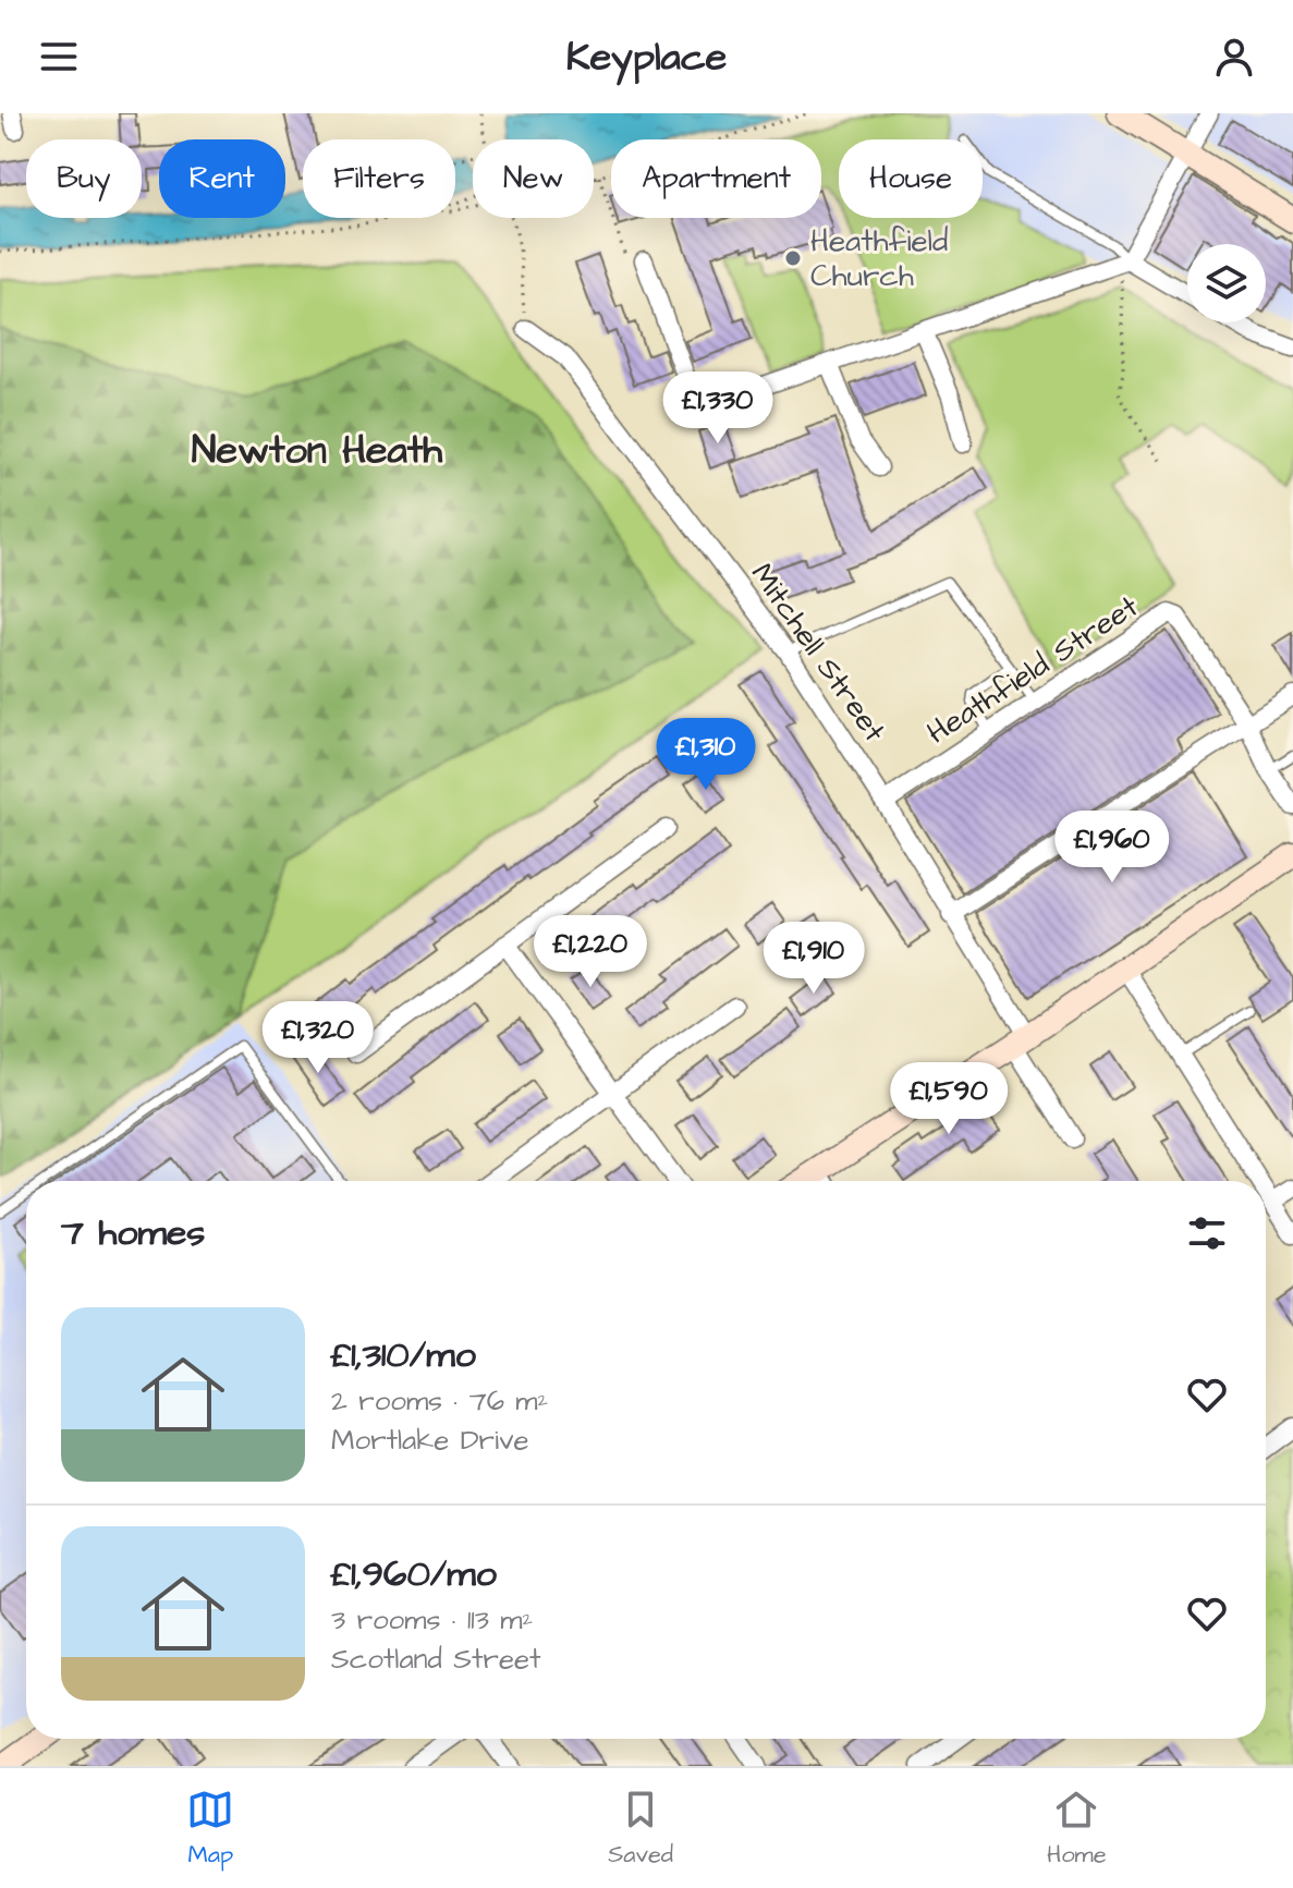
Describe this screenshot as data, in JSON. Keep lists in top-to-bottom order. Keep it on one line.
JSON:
{"streets":{"street":["Mitchell Street","Heathfield Street"]},"crossings":[["Mitchell Street","Heathfield Street"]],"districts":["Newton Heath"],"places":["Heathfield Church"],"page":{"header":"Keyplace","chip":["Buy","Rent","Filters","New","Apartment","House"],"price":["£1,330","£1,310","£1,960","£1,220","£1,910","£1,320","£1,590"],"heading":"7 homes","list":[{"name":"£1,310/mo","note":"2 rooms · 76 m² · Mortlake Drive"},{"name":"£1,960/mo","note":"3 rooms · 113 m² · Scotland Street"}],"tabs":["Map","Saved","Home"]}}
